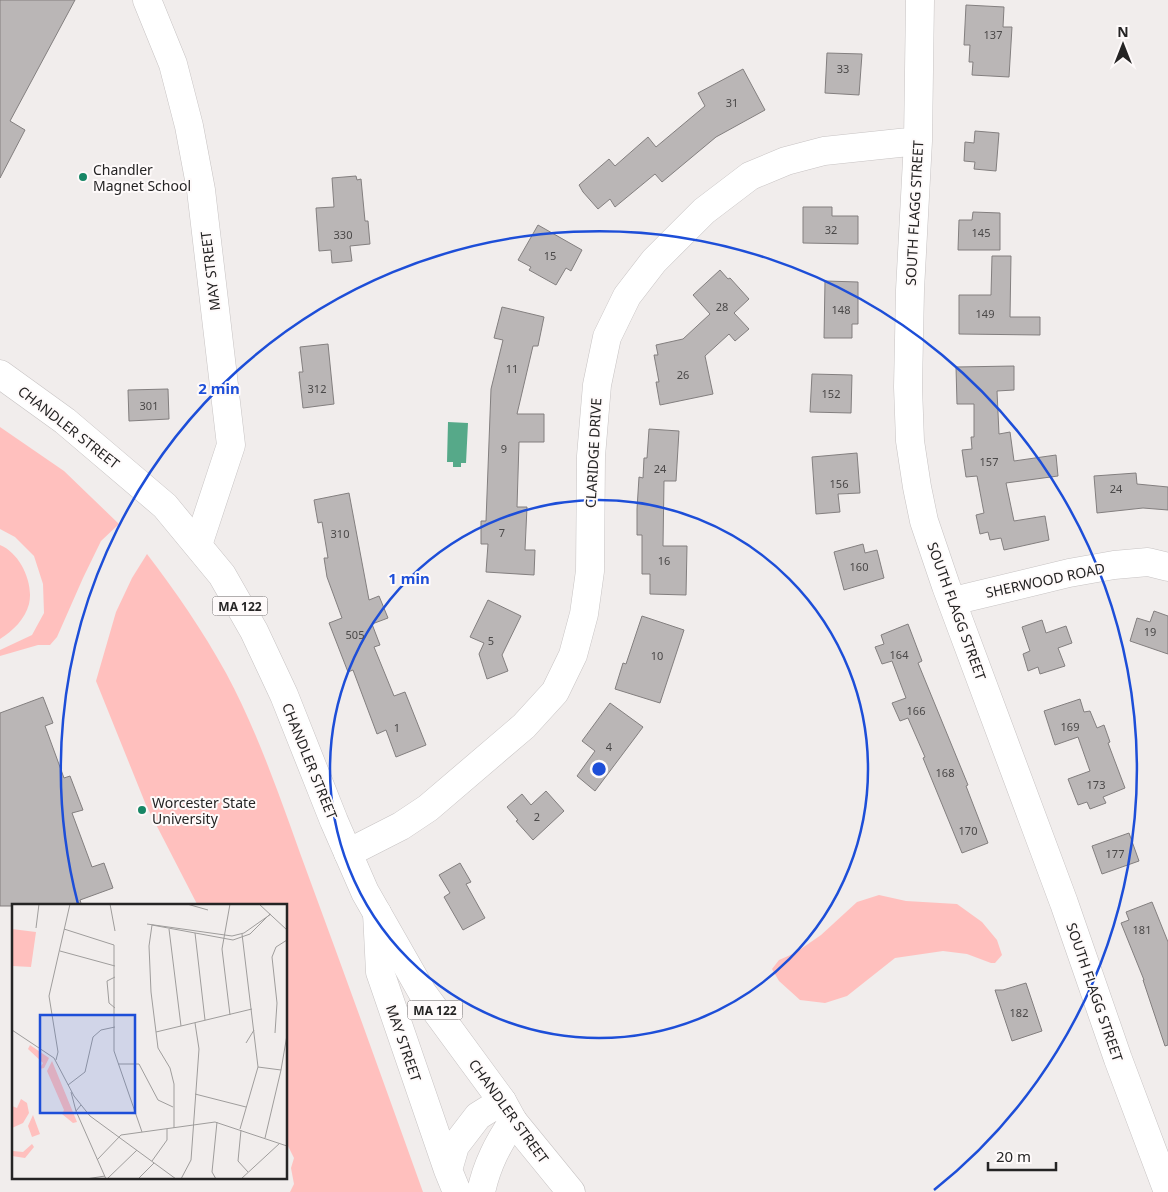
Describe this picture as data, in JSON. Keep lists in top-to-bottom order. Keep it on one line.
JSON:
{"streets":{"street":["SOUTH FLAGG STREET","MAY STREET","CHANDLER STREET","CLARIDGE DRIVE","SHERWOOD ROAD","MA 122"]},"crossings":[["SOUTH FLAGG STREET","CLARIDGE DRIVE"],["SOUTH FLAGG STREET","SHERWOOD ROAD"],["MAY STREET","CHANDLER STREET"],["CHANDLER STREET","CLARIDGE DRIVE"]],"places":["Chandler Magnet School","Worcester State University"],"house_numbers":["137","33","31","32","145","330","15","28","148","149","11","26","312","152","301","9","157","24","156","24","7","310","16","160","19","505","5","164","10","166","169","1","4","168","173","2","170","177","181","182"],"scale_bar":"20 m","north":"top","rings":["2 min","1 min"]}
